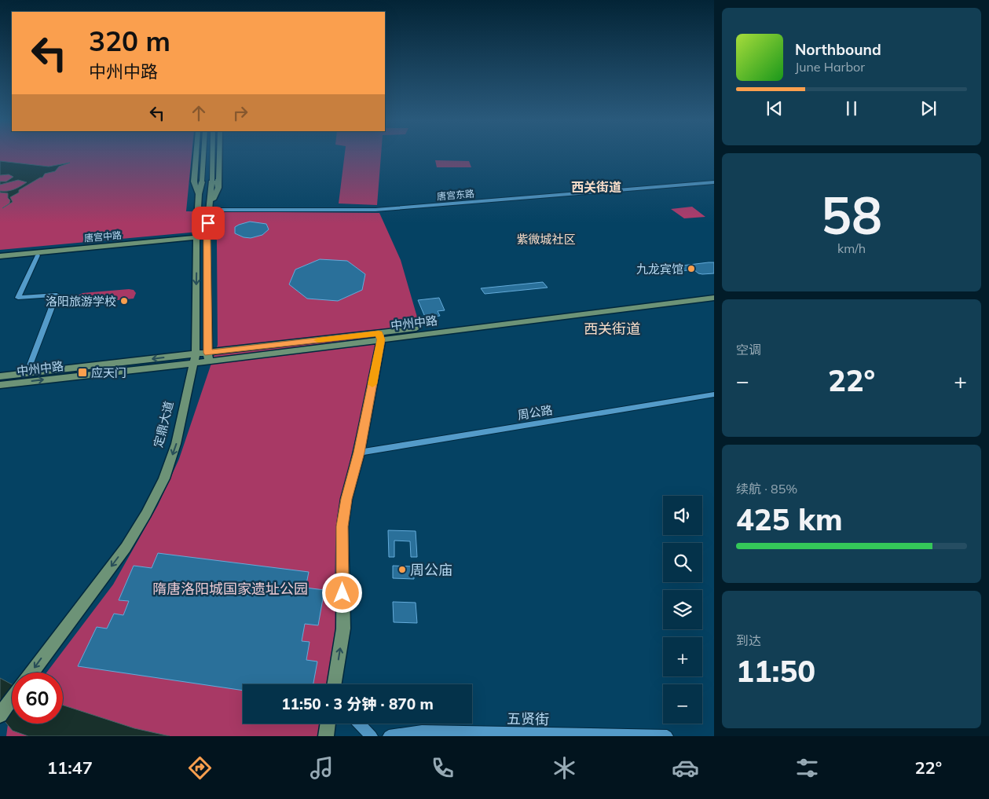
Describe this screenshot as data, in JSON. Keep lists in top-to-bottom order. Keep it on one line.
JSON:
{"streets":{"main road":["唐宫中路","中州中路","定鼎大道"],"street":["唐宫东路","周公路","五贤街"]},"crossings":[["唐宫东路","定鼎大道"],["唐宫中路","定鼎大道"],["中州中路","定鼎大道"]],"one_way":["定鼎大道"],"districts":["西关街道","紫微城社区","西关街道"],"parks":["隋唐洛阳城国家遗址公园"],"places":{"other":["九龙宾馆","洛阳旅游学校","周公庙"],"transit":["应天门"]},"page":{"turn":["320 m","中州中路"],"song":["Northbound","June Harbor"],"tile":[["58","km/h"],"空调",["续航 · 85%","425 km"],["到达","11:50"]],"heat":["−","22°","+"],"map_buttons":["+","−"],"limit":"60","trip":"11:50 · 3 分钟 · 870 m","tabs":["11:47","22°"]}}
